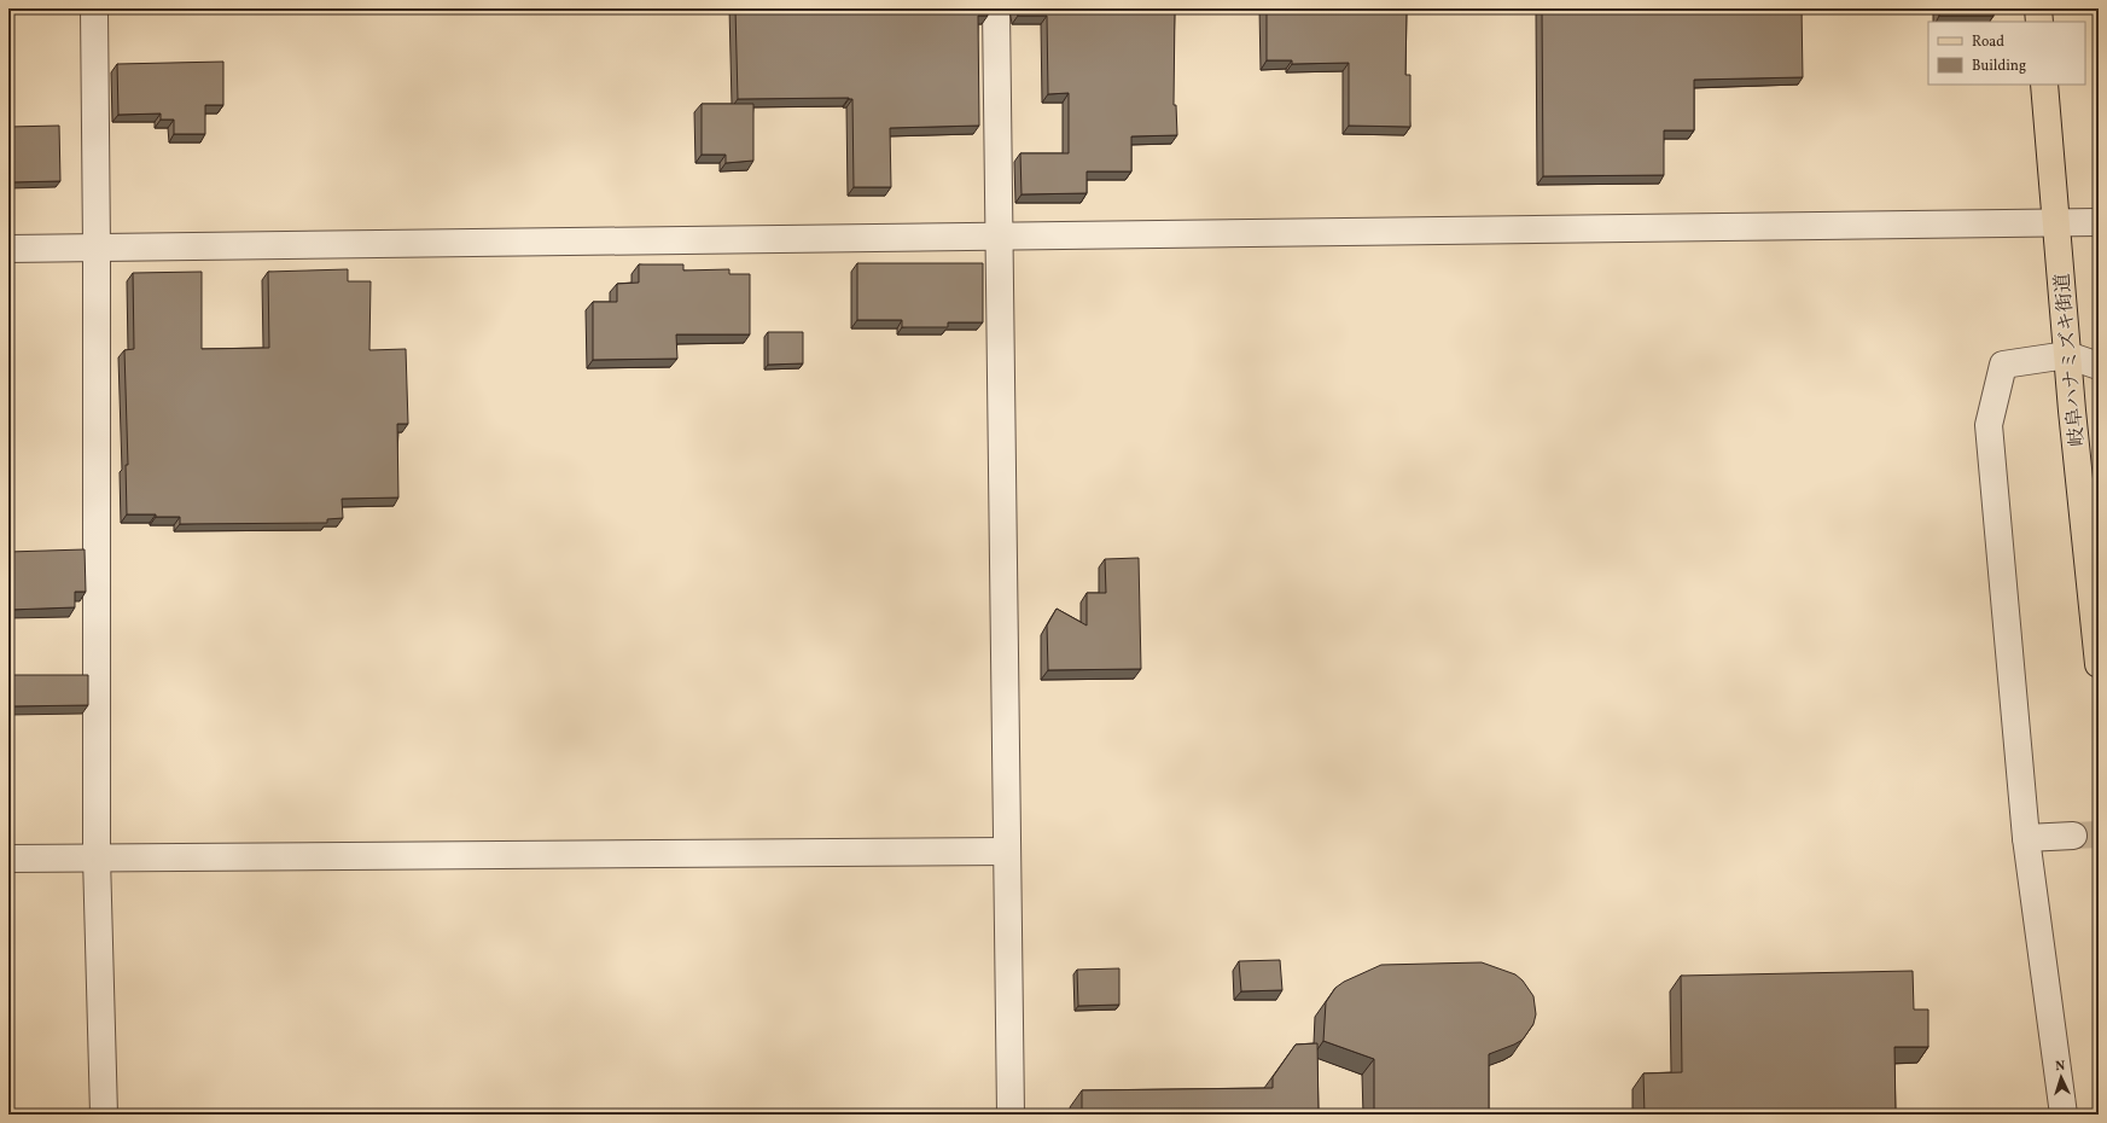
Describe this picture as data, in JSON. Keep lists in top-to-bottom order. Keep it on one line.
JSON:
{"streets":{"main road":["岐阜ハナミズキ街道"]},"legend":["Road","Building"],"north":"top"}
